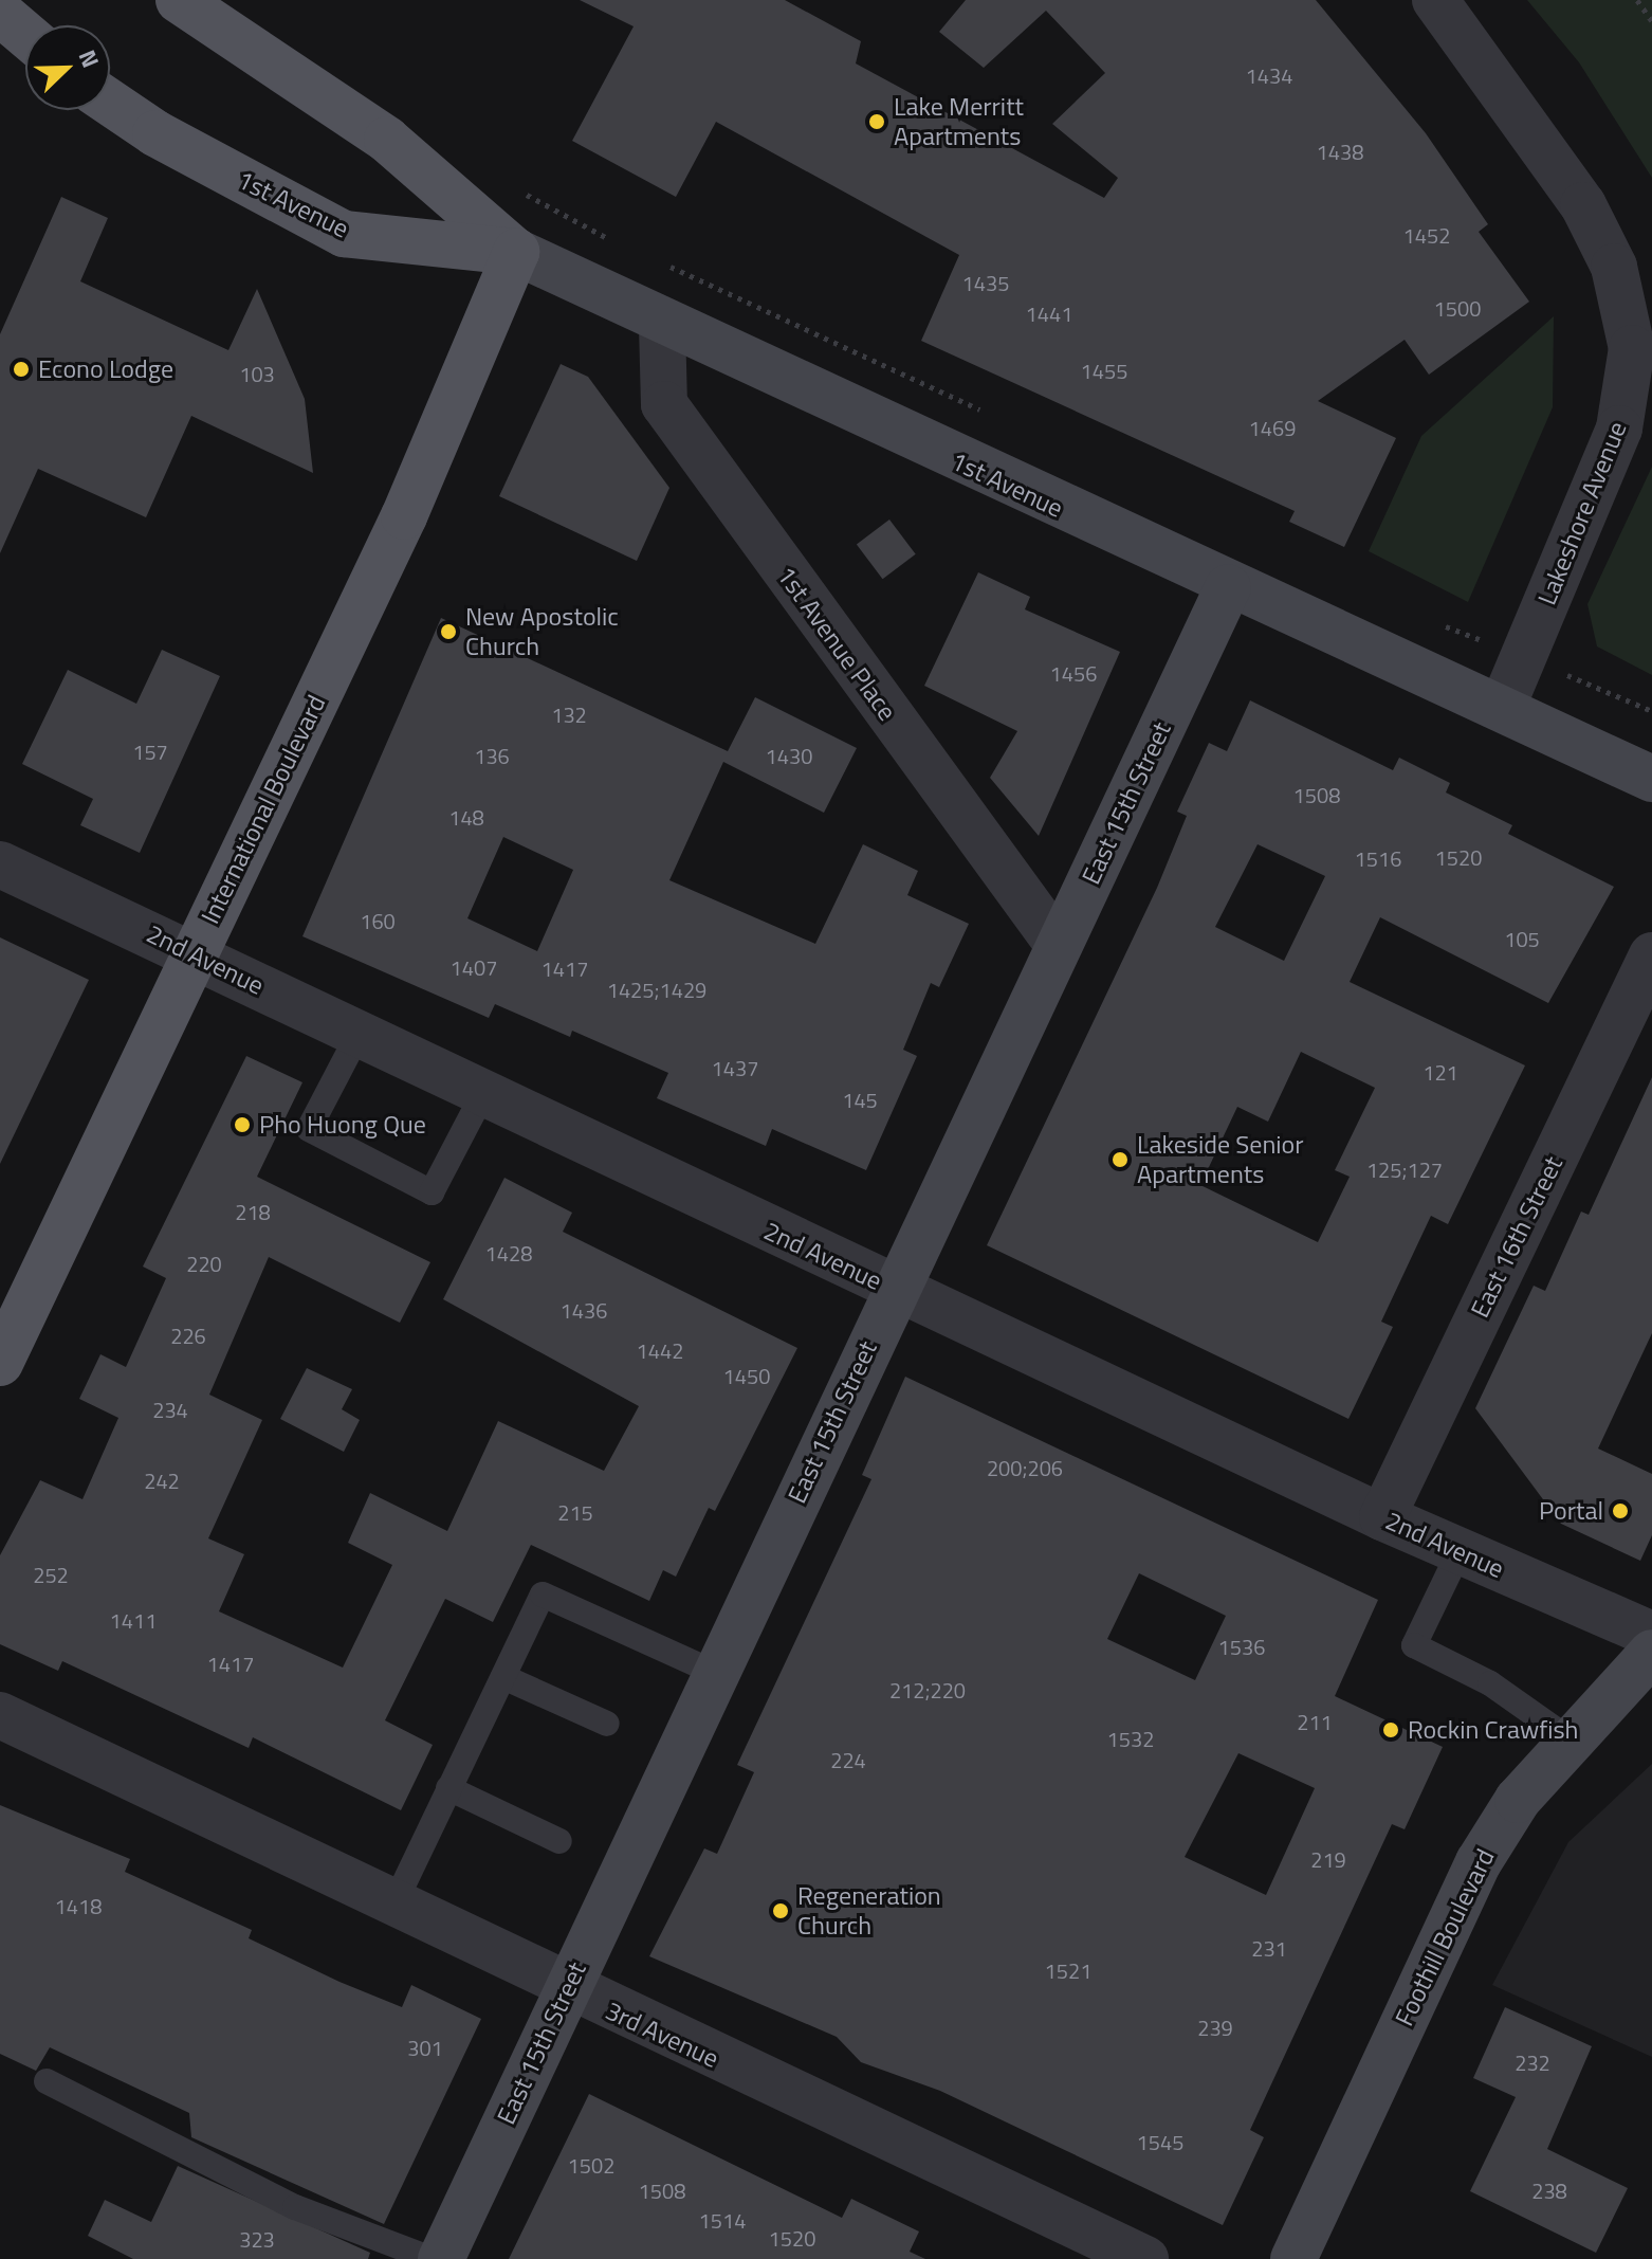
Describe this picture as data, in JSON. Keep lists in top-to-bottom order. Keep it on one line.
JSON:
{"streets":{"main road":["1st Avenue","East 15th Street","International Boulevard","Foothill Boulevard"],"street":["Lakeshore Avenue","1st Avenue Place","2nd Avenue","East 16th Street","3rd Avenue"]},"crossings":[["1st Avenue","Lakeshore Avenue"],["1st Avenue","1st Avenue Place"],["1st Avenue","East 15th Street"],["1st Avenue","International Boulevard"],["1st Avenue Place","East 15th Street"],["East 15th Street","2nd Avenue"],["East 15th Street","3rd Avenue"],["International Boulevard","2nd Avenue"],["2nd Avenue","East 16th Street"]],"places":["Lake Merritt Apartments","Econo Lodge","New Apostolic Church","Pho Huong Que","Lakeside Senior Apartments","Portal","Rockin Crawfish","Regeneration Church"],"house_numbers":["1434","1438","1452","1435","1500","1441","1455","103","1469","1456","132","157","136","1430","1508","148","1520","1516","160","105","1407","1417","1425;1429","1437","121","145","125;127","218","1428","220","1436","226","1442","1450","234","200;206","242","215","252","1411","1536","1417","212;220","211","1532","224","219","1418","231","1521","239","301","232","1545","1502","1508","238","1514","1520","323"],"north":"top right"}
